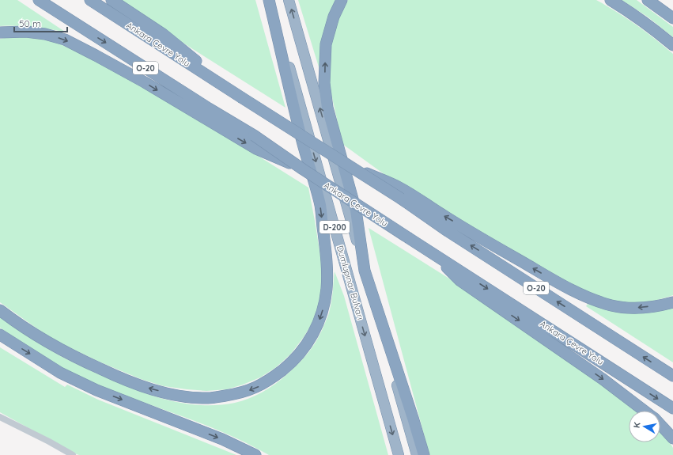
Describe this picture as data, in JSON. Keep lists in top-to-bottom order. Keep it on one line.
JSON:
{"streets":{"highway":["Ankara Çevre Yolu","O-20","D-200","Dumlupınar Bulvarı"]},"scale_bar":"50 m","north":"left"}
